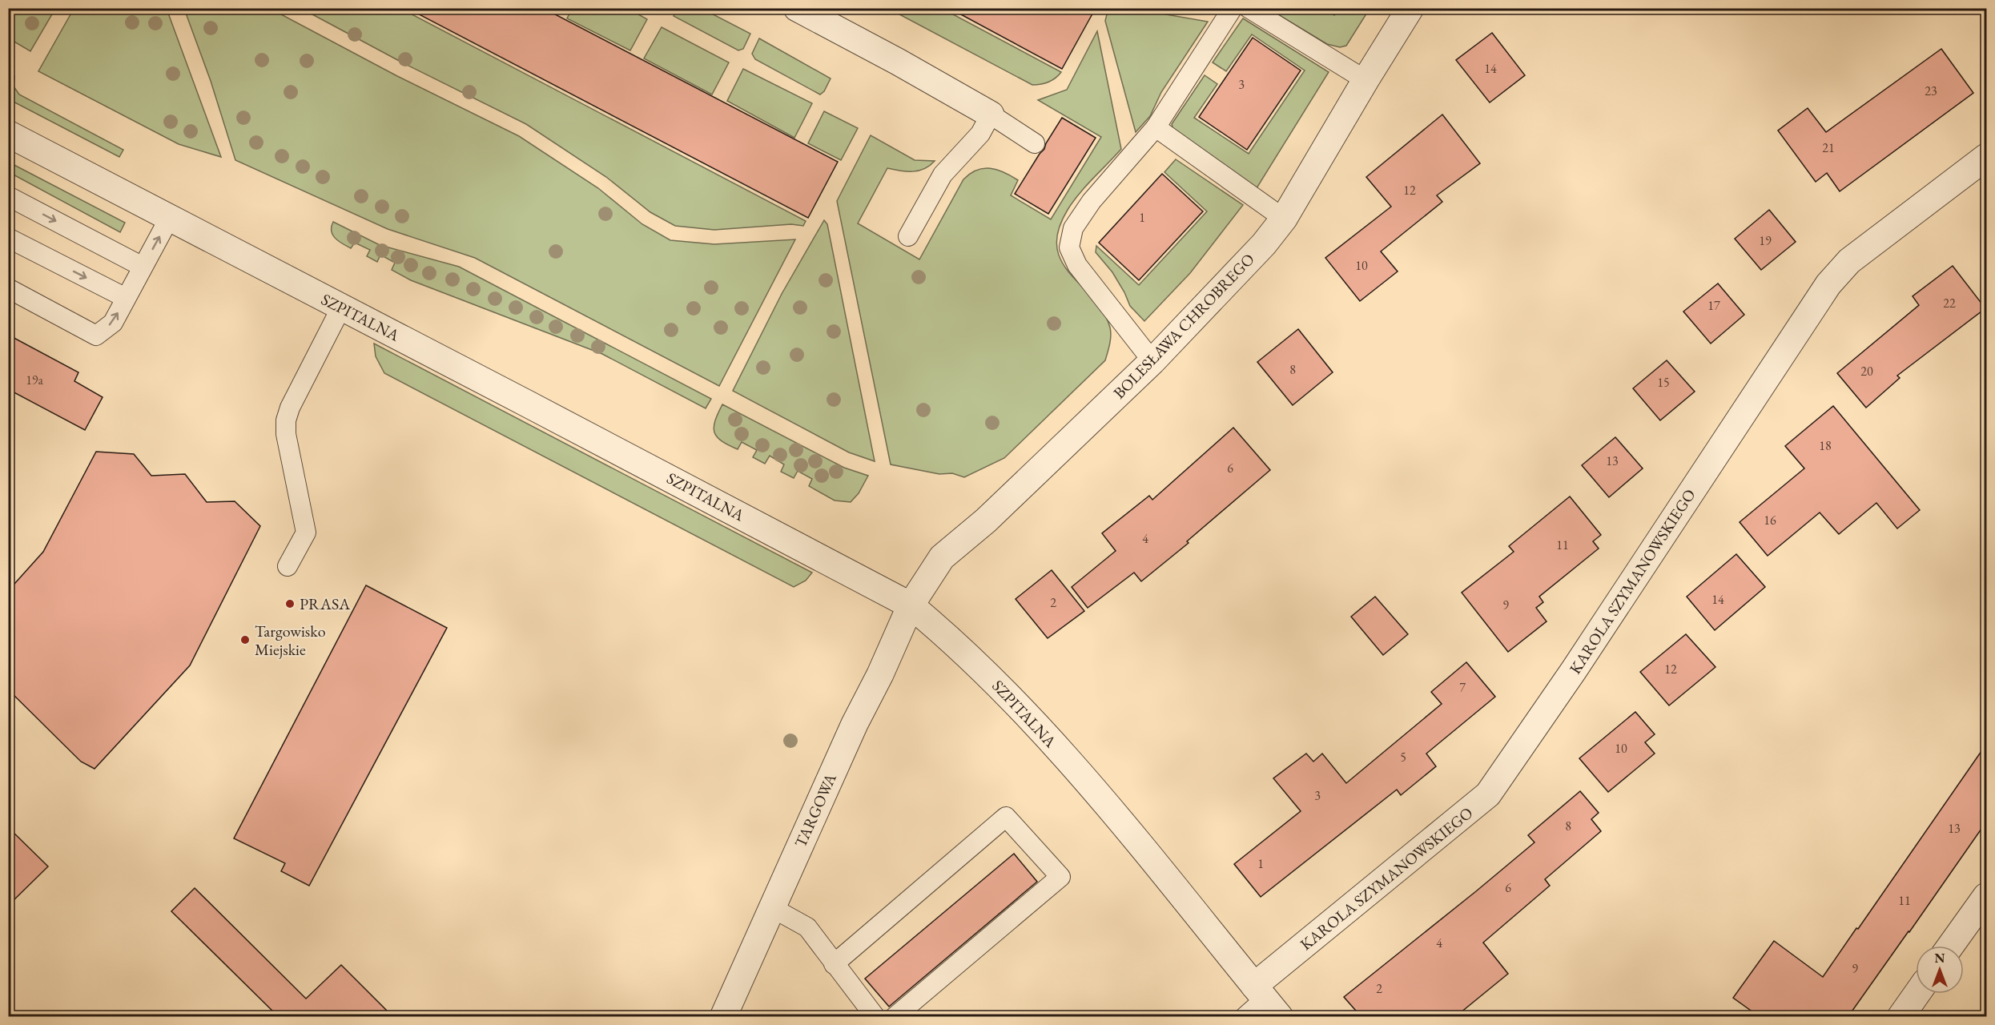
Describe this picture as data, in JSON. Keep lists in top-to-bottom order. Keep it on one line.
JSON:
{"streets":{"street":["SZPITALNA","BOLESŁAWA CHROBREGO","KAROLA SZYMANOWSKIEGO","TARGOWA"]},"crossings":[["SZPITALNA","BOLESŁAWA CHROBREGO"],["SZPITALNA","KAROLA SZYMANOWSKIEGO"],["SZPITALNA","TARGOWA"],["BOLESŁAWA CHROBREGO","TARGOWA"]],"places":["PRASA","Targowisko Miejskie"],"house_numbers":["14","3","23","21","12","1","19","10","22","17","8","20","19a","15","18","13","6","16","4","11","14","2","9","12","7","10","5","3","8","13","1","6","11","4","9","2"],"north":"top"}
